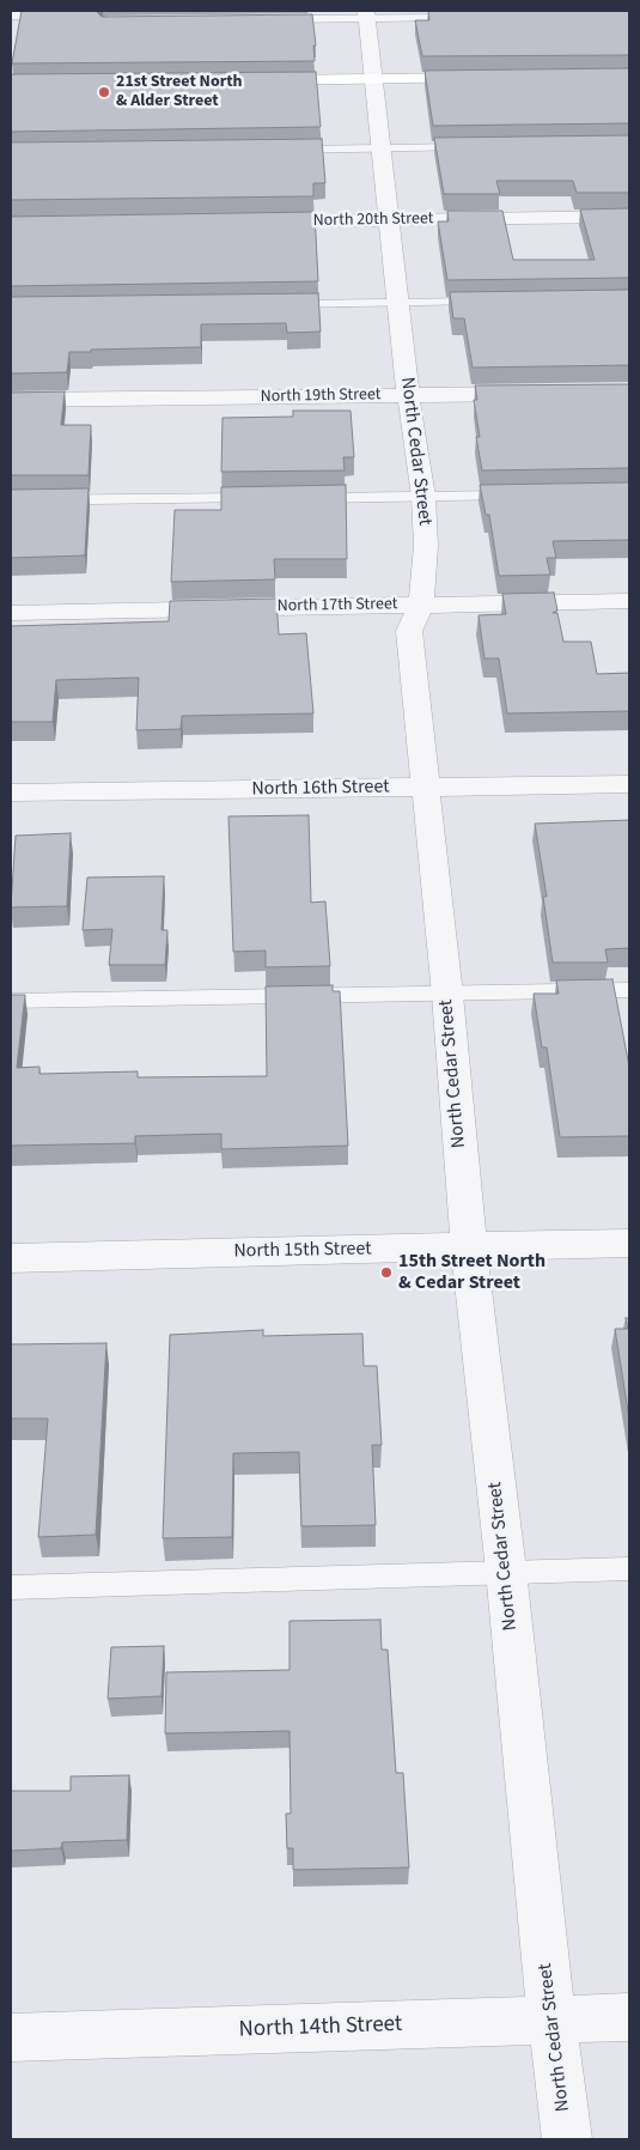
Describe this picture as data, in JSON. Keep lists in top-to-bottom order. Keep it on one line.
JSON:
{"streets":{"street":["North 20th Street","North 19th Street","North Cedar Street","North 17th Street","North 16th Street","North 15th Street","North 14th Street"]},"crossings":[["North 20th Street","North Cedar Street"],["North 19th Street","North Cedar Street"],["North Cedar Street","North 17th Street"],["North Cedar Street","North 16th Street"],["North Cedar Street","North 15th Street"],["North Cedar Street","North 14th Street"]],"places":["21st Street North & Alder Street","15th Street North & Cedar Street"]}
